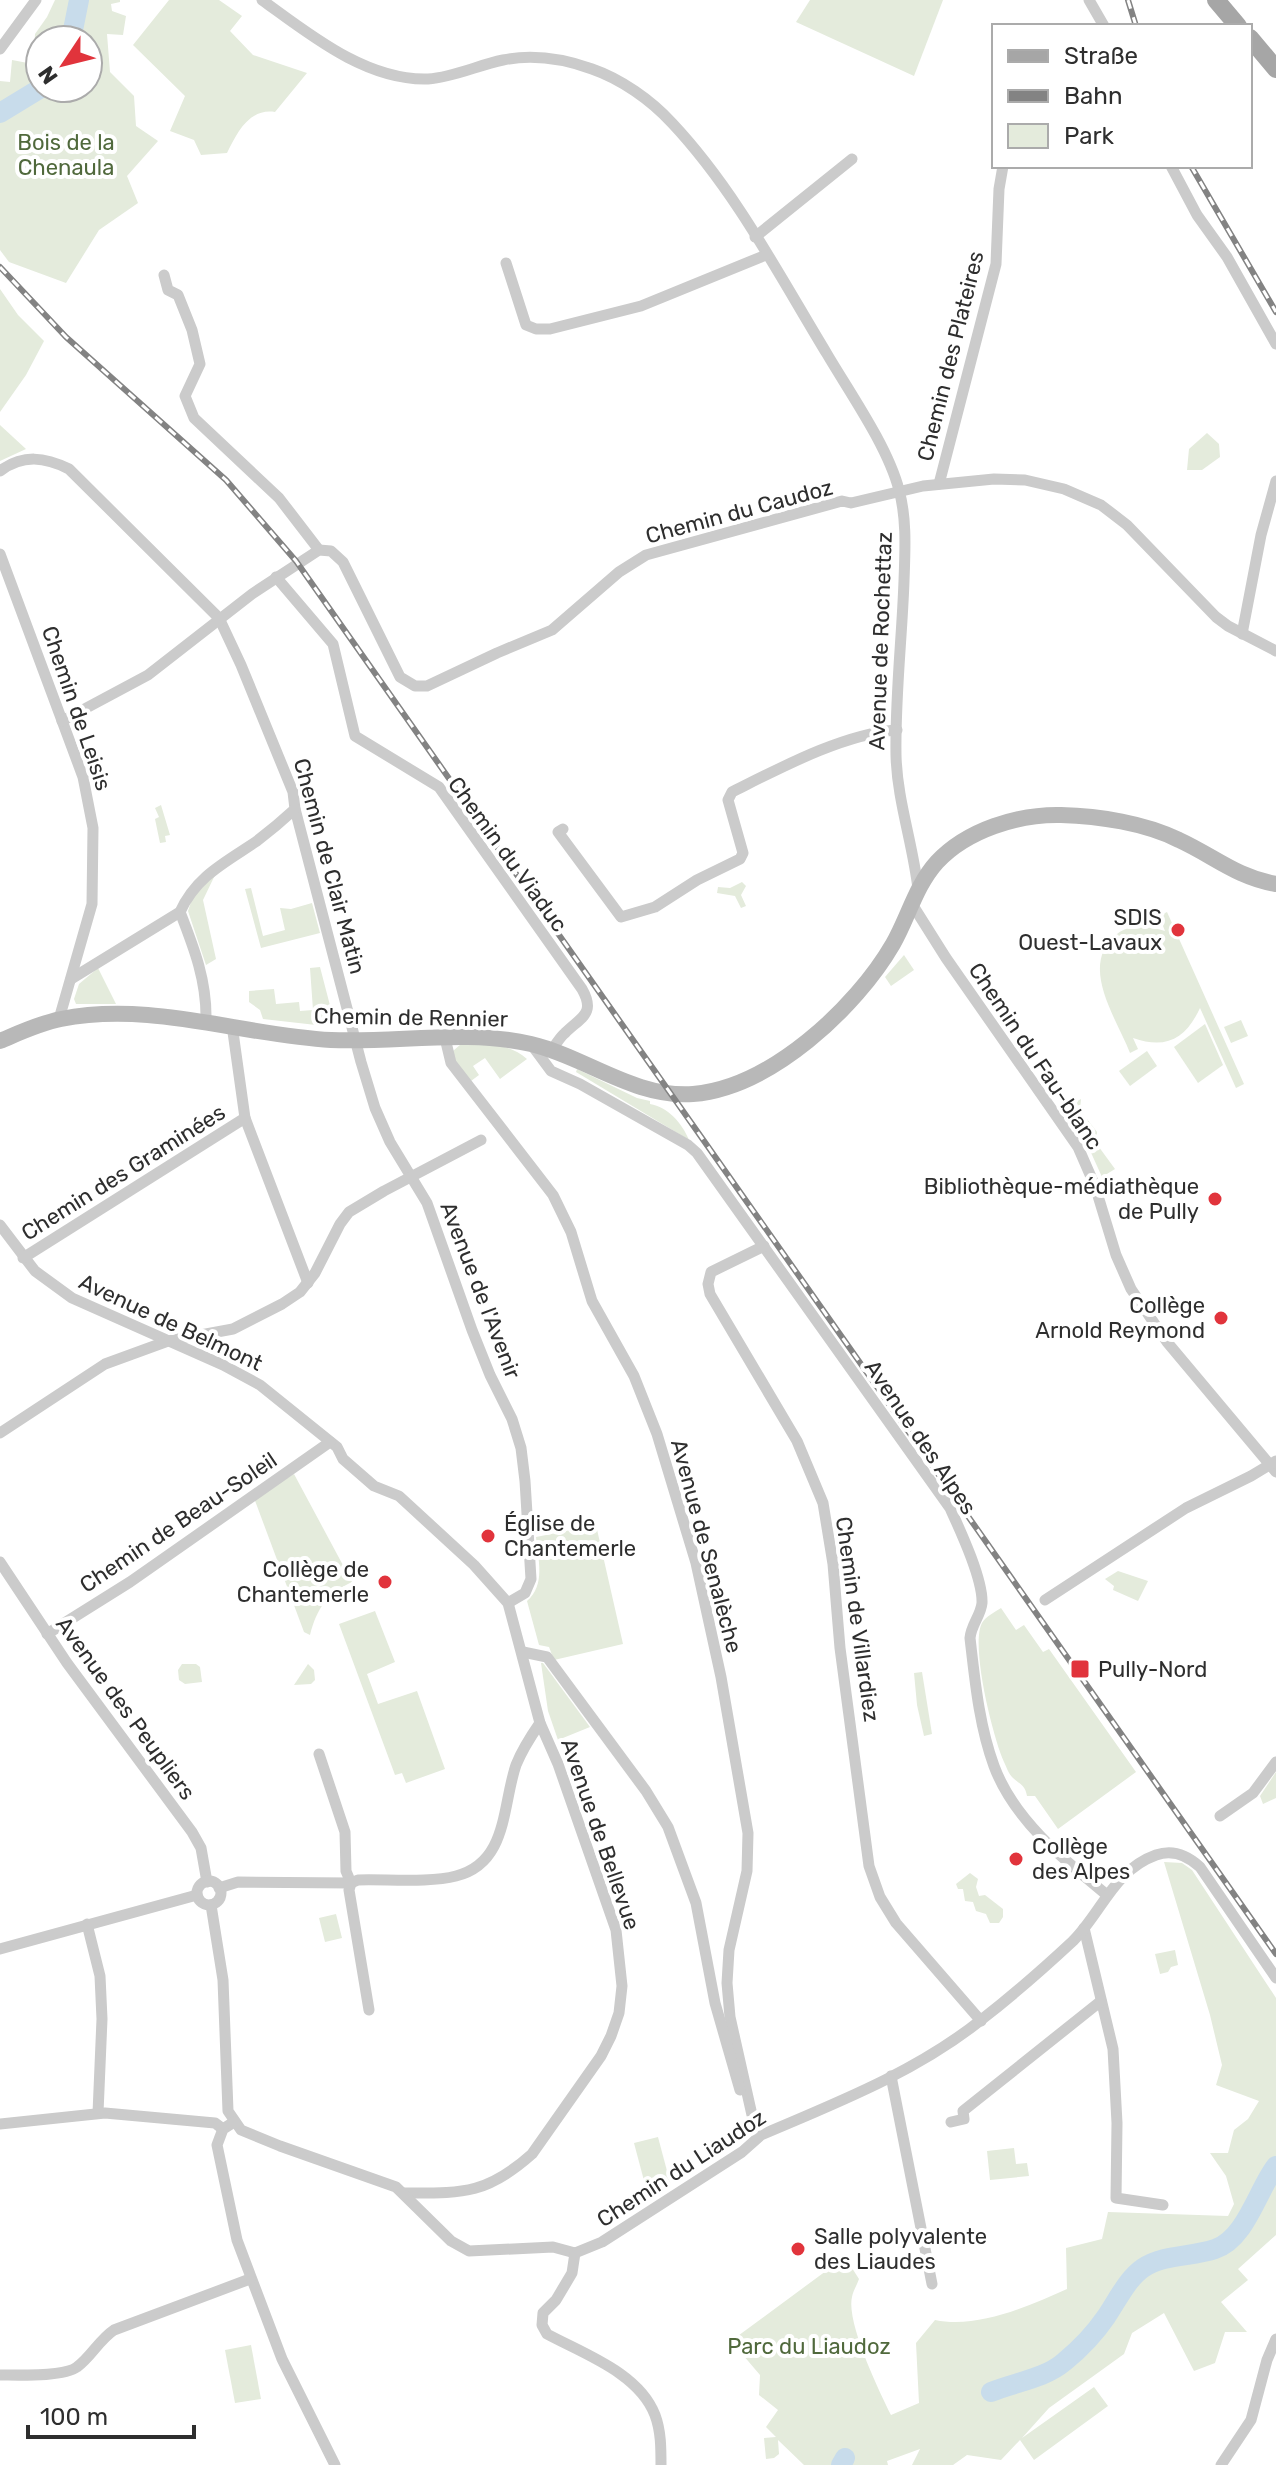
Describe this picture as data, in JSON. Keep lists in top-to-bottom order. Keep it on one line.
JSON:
{"streets":{"street":["Chemin des Plateires","Chemin du Caudoz","Avenue de Rochettaz","Chemin de Leisis","Chemin du Viaduc","Chemin de Clair Matin","Chemin de Rennier","Chemin du Fau-blanc","Chemin des Graminées","Avenue de l'Avenir","Avenue de Belmont","Avenue des Alpes","Chemin de Beau-Soleil","Avenue de Senalèche","Chemin de Villardiez","Avenue des Peupliers","Avenue de Bellevue","Chemin du Liaudoz"]},"crossings":[["Chemin des Plateires","Chemin du Caudoz"],["Chemin du Caudoz","Avenue de Rochettaz"],["Avenue de Rochettaz","Chemin de Rennier"],["Avenue de Rochettaz","Chemin du Fau-blanc"],["Chemin de Leisis","Chemin de Rennier"],["Chemin du Viaduc","Chemin de Rennier"],["Chemin de Clair Matin","Chemin de Rennier"],["Chemin de Clair Matin","Avenue de l'Avenir"],["Chemin de Rennier","Chemin du Fau-blanc"],["Chemin de Rennier","Chemin des Graminées"],["Chemin de Rennier","Avenue de l'Avenir"],["Chemin de Rennier","Avenue des Alpes"],["Chemin de Rennier","Avenue de Senalèche"],["Chemin des Graminées","Avenue de Belmont"],["Avenue de l'Avenir","Avenue de Belmont"],["Avenue de Belmont","Chemin de Beau-Soleil"],["Avenue de Belmont","Avenue de Bellevue"],["Avenue des Alpes","Chemin de Villardiez"],["Avenue des Alpes","Chemin du Liaudoz"],["Chemin de Beau-Soleil","Avenue des Peupliers"],["Chemin de Villardiez","Chemin du Liaudoz"]],"parks":["Bois de la Chenaula","Parc du Liaudoz"],"places":{"other":["SDIS Ouest-Lavaux","Bibliothèque-médiathèque de Pully","Collège Arnold Reymond","Église de Chantemerle","Collège de Chantemerle","Collège des Alpes","Salle polyvalente des Liaudes"],"transit":["Pully-Nord"]},"legend":["Straße","Bahn","Park"],"scale_bar":"100 m","north":"bottom left"}
